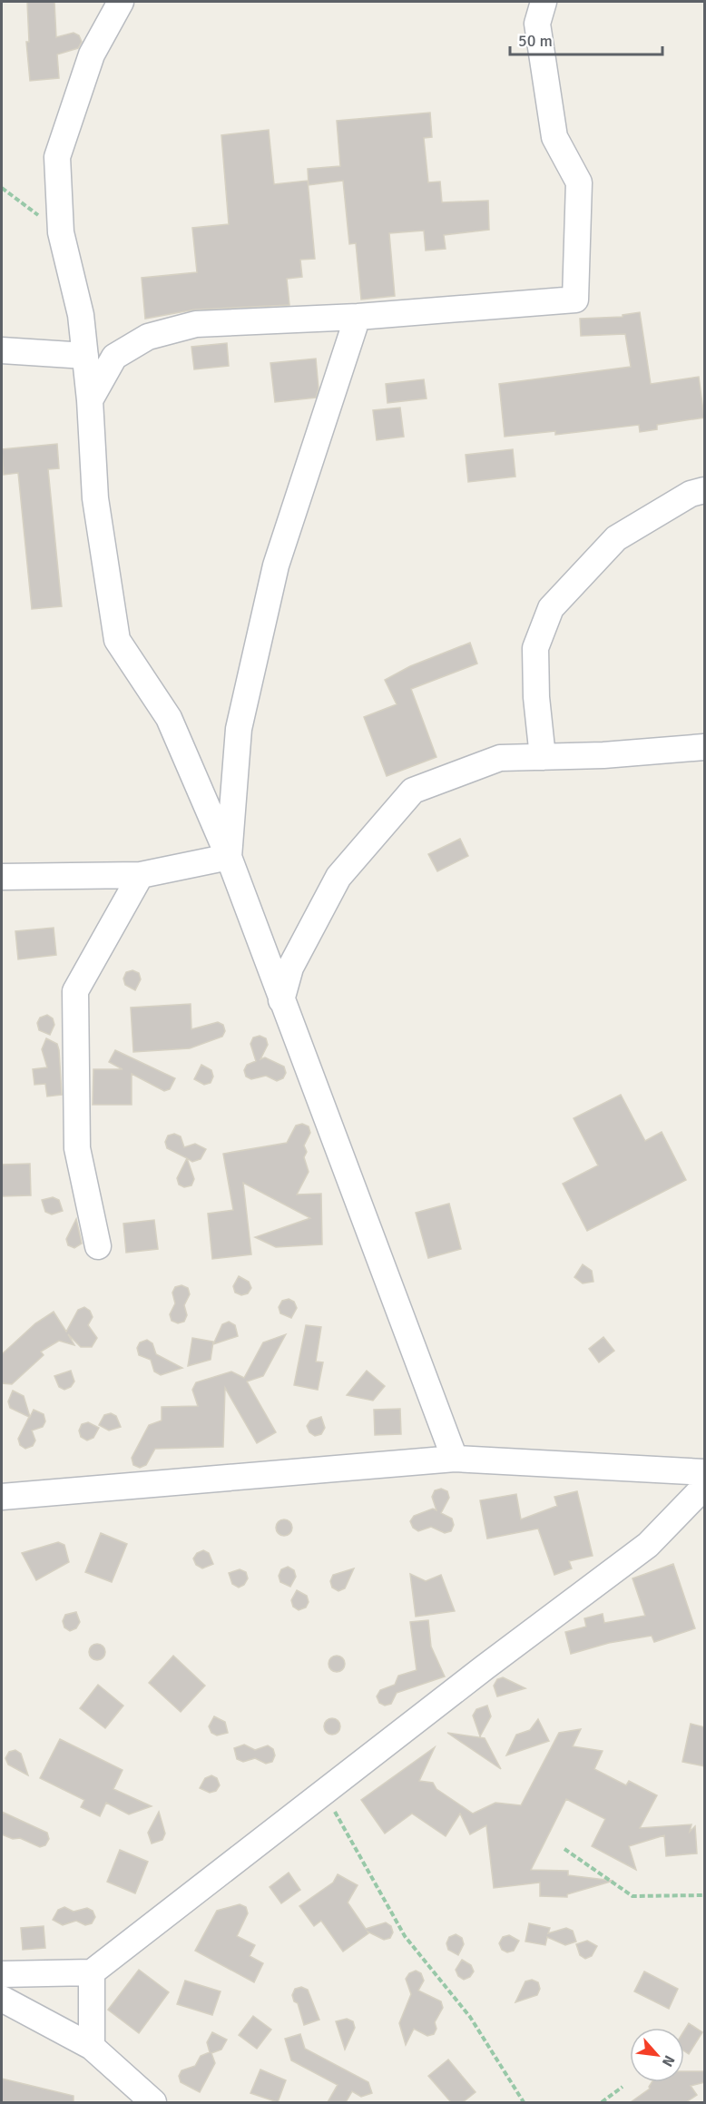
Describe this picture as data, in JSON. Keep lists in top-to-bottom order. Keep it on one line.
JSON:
{"scale_bar":"50 m","north":"bottom right"}
